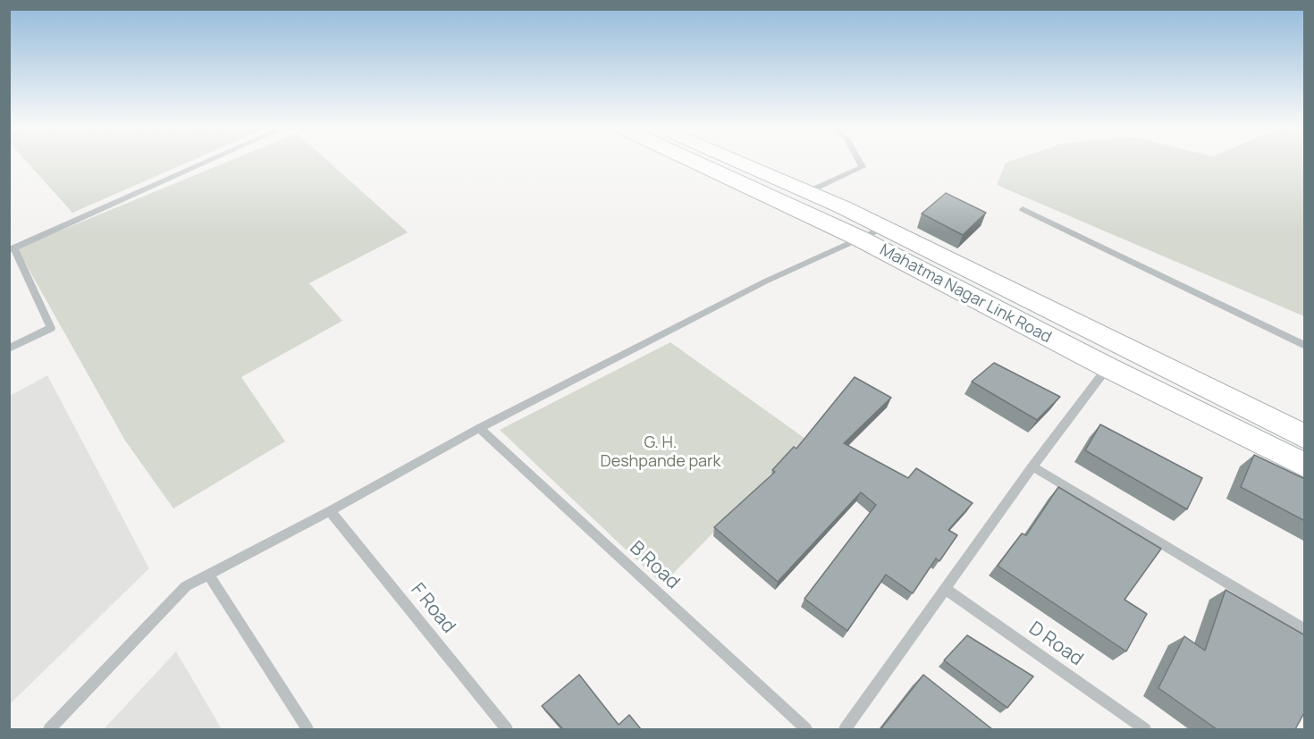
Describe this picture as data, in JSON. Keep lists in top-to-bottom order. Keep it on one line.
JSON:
{"streets":{"main road":["Mahatma Nagar Link Road"],"street":["B Road","F Road","D Road"]},"parks":["G. H. Deshpande park"]}
